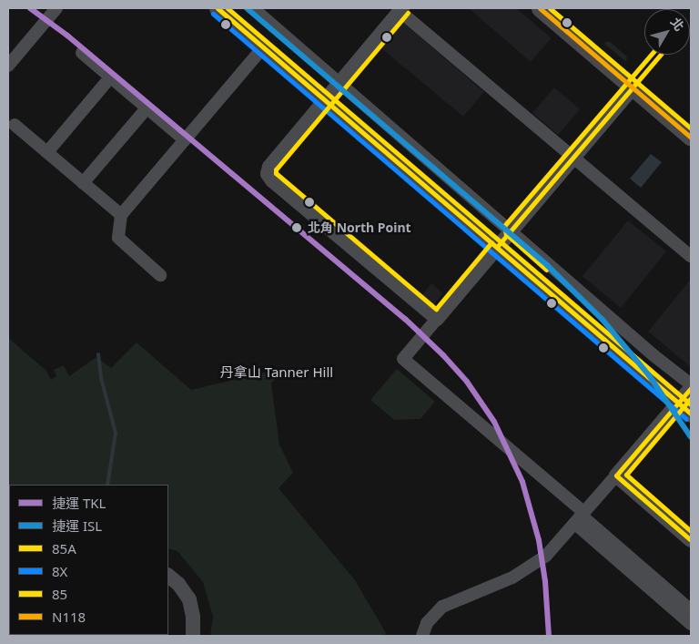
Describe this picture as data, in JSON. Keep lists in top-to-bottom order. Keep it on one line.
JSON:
{"districts":["丹拿山 Tanner Hill"],"places":["北角 North Point"],"lines":["metro line TKL","metro line ISL","transit line 85A","transit line 85","transit line N118","transit line 8X"],"legend":["捷運 TKL","捷運 ISL","85A","8X","85","N118"],"north":"top right"}
